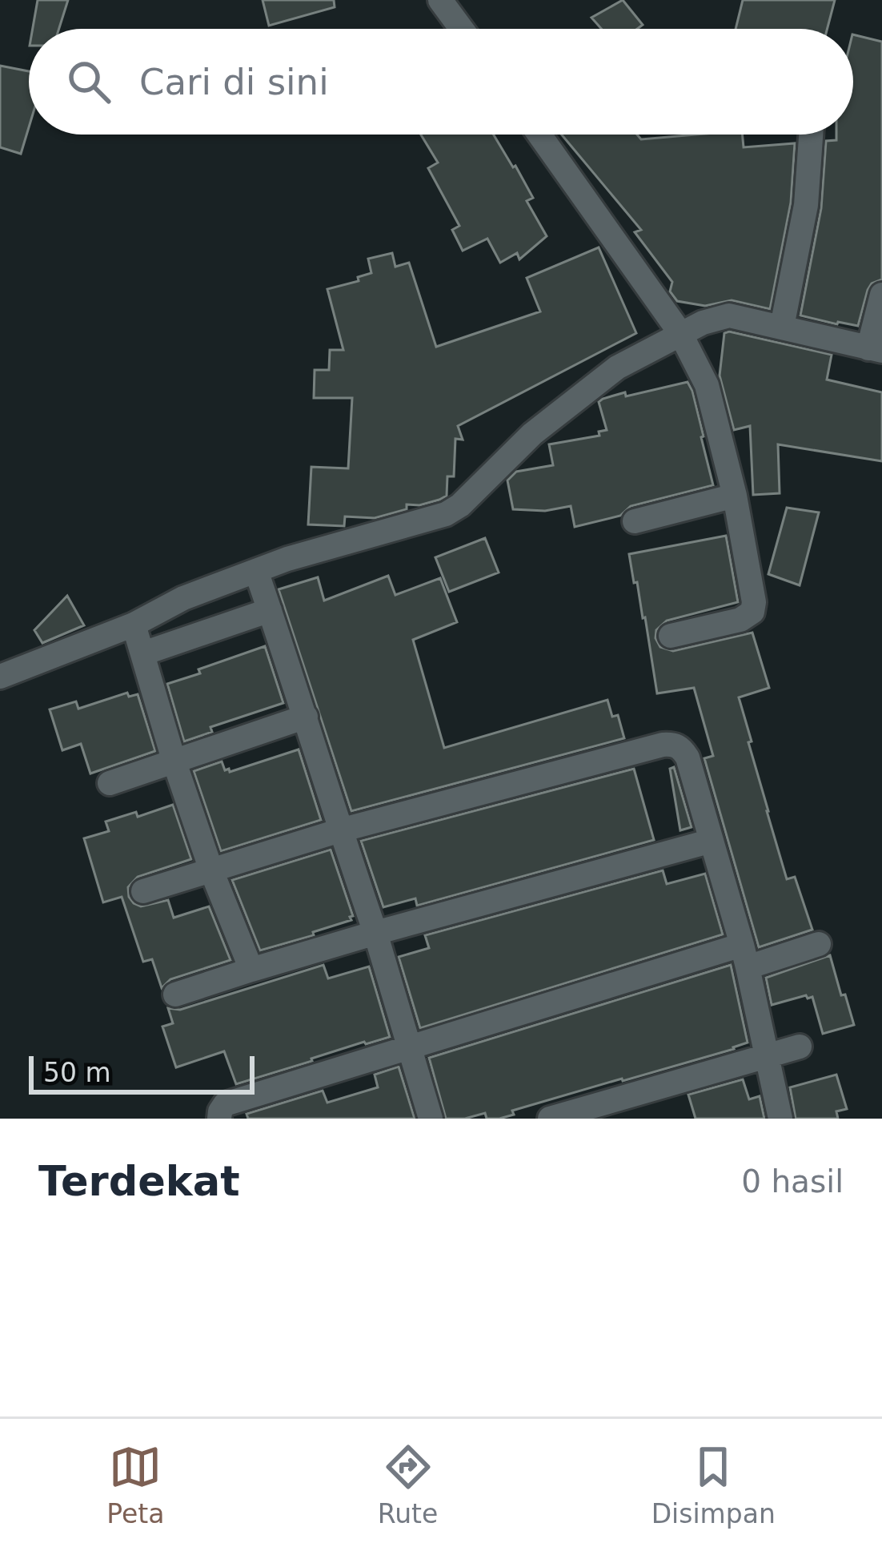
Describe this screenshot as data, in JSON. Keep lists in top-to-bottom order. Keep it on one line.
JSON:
{"scale_bar":"50 m","page":{"search":"Cari di sini","scale":"50 m","heading":["Terdekat","0 hasil"],"nav":["Peta","Rute","Disimpan"]}}
